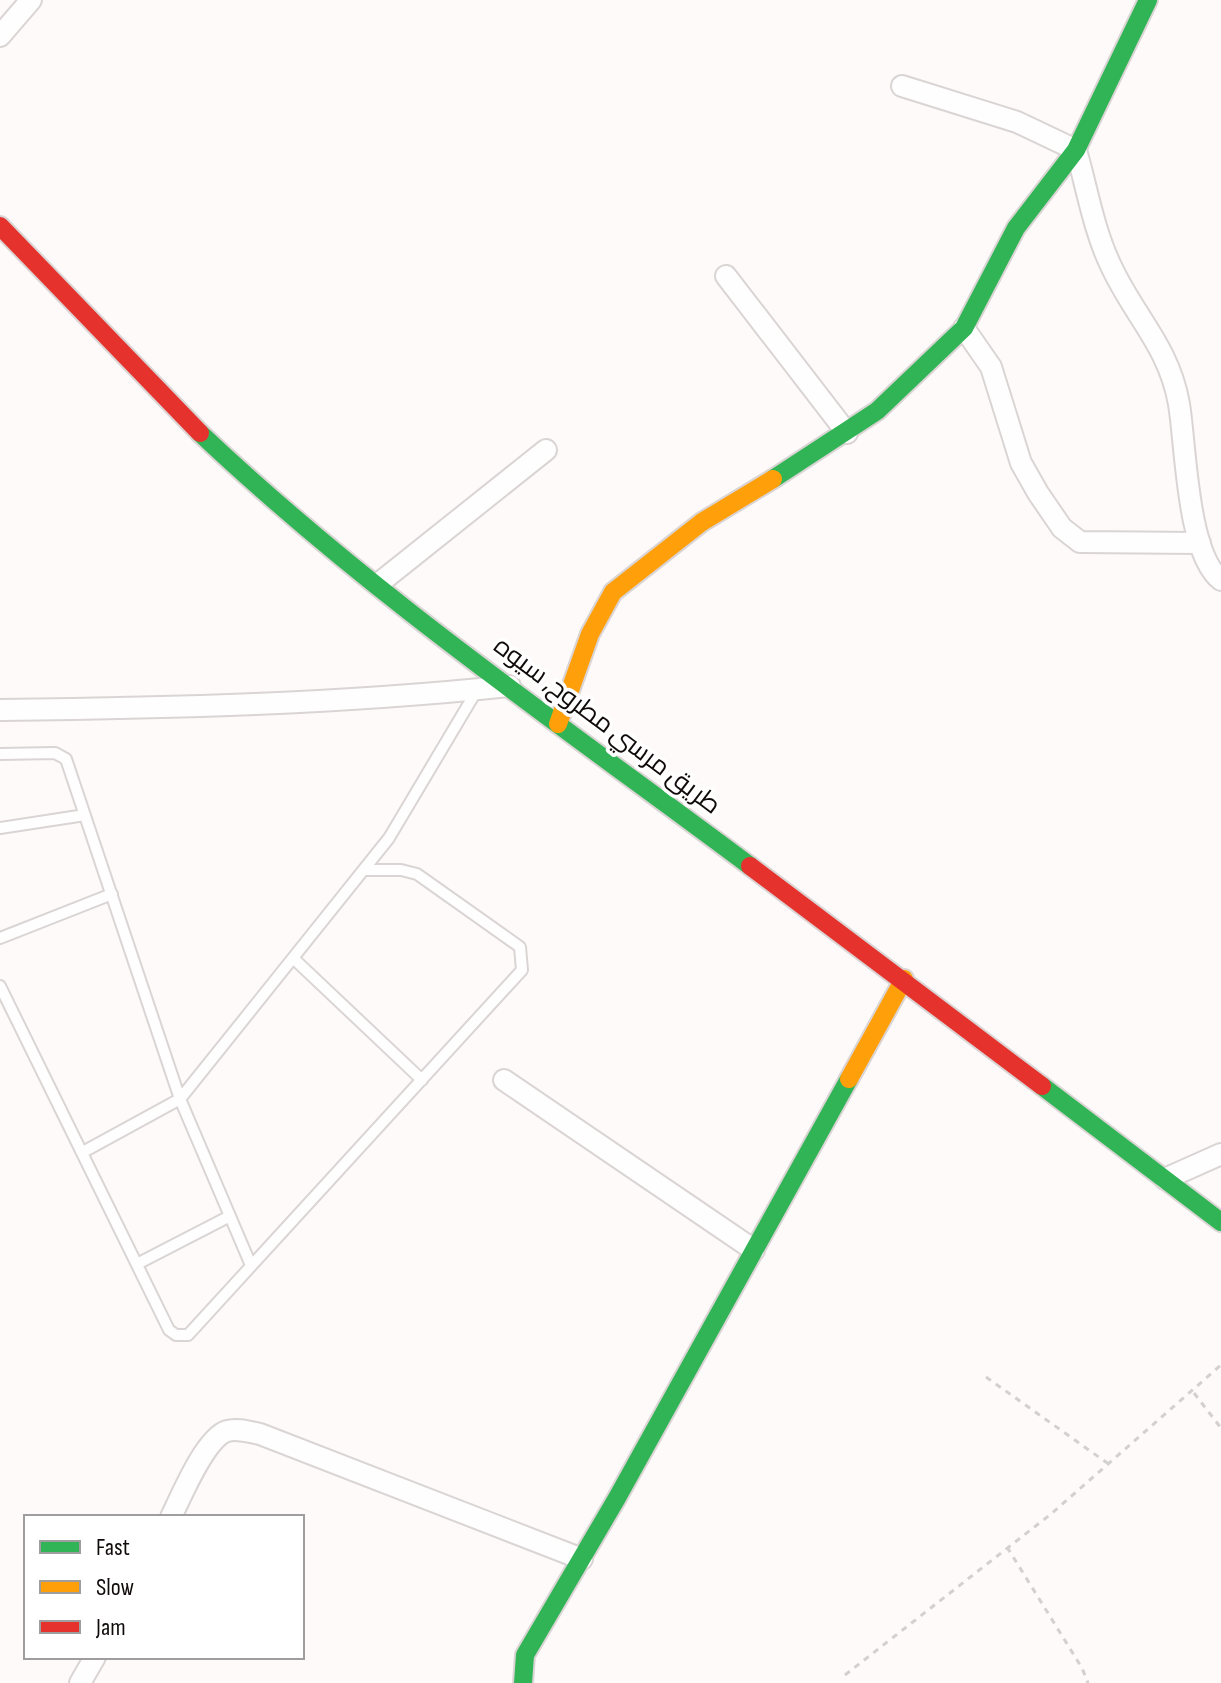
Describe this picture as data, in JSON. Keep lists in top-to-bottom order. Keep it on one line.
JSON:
{"streets":{"street":["طريق مرسي مطروح, سيوه"]},"legend":["Fast","Slow","Jam"]}
